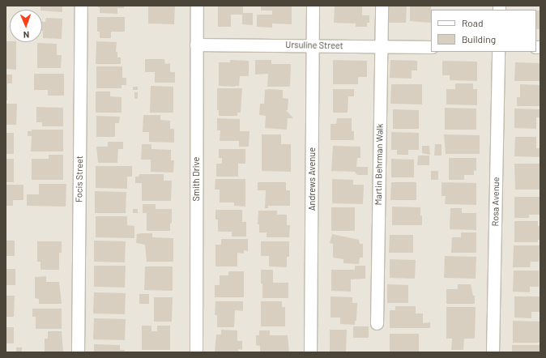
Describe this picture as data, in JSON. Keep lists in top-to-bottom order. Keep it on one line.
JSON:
{"streets":{"street":["Ursuline Street","Martin Behrman Walk","Focis Street","Smith Drive","Andrews Avenue","Rosa Avenue"]},"crossings":[["Ursuline Street","Martin Behrman Walk"],["Ursuline Street","Smith Drive"],["Ursuline Street","Andrews Avenue"]],"legend":["Road","Building"],"north":"bottom"}
